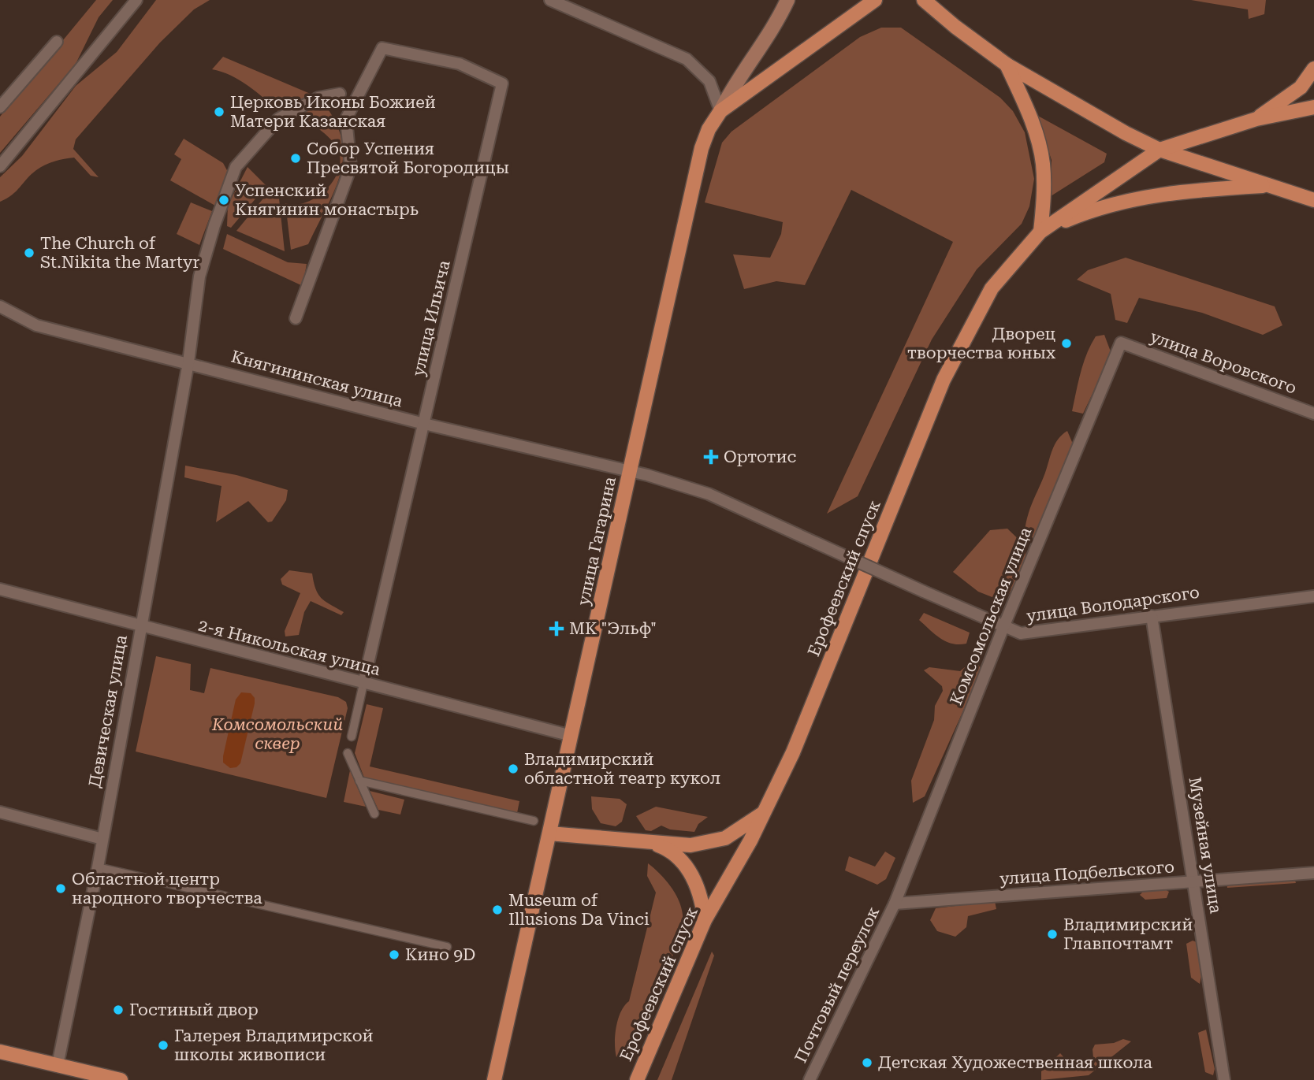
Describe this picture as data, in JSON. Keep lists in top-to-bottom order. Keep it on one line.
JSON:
{"streets":{"main road":["улица Гагарина","Ерофеевский спуск"],"street":["улица Ильича","улица Воровского","Княгининская улица","улица Володарского","Комсомольская улица","2-я Никольская улица","Девическая улица","Музейная улица","улица Подбельского","Почтовый переулок"]},"crossings":[["улица Ильича","Княгининская улица"],["улица Ильича","2-я Никольская улица"],["улица Воровского","Комсомольская улица"],["Княгининская улица","улица Гагарина"],["Княгининская улица","улица Володарского"],["Княгининская улица","Девическая улица"],["улица Гагарина","2-я Никольская улица"],["улица Володарского","Комсомольская улица"],["улица Володарского","Музейная улица"],["Комсомольская улица","улица Подбельского"],["Комсомольская улица","Почтовый переулок"],["2-я Никольская улица","Девическая улица"],["Музейная улица","улица Подбельского"],["улица Подбельского","Почтовый переулок"]],"parks":["Комсомольский сквер"],"places":{"other":["Церковь Иконы Божией Матери Казанская","Собор Успения Пресвятой Богородицы","Успенский Княгинин монастырь","The Church of St.Nikita the Martyr","Дворец творчества юных","Владимирский областной театр кукол","Областной центр народного творчества","Museum of Illusions Da Vinci","Владимирский Главпочтамт","Кино 9D","Гостиный двор","Галерея Владимирской школы живописи","Детская Художественная школа"],"health":["Ортотис","МК \"Эльф\""]}}
